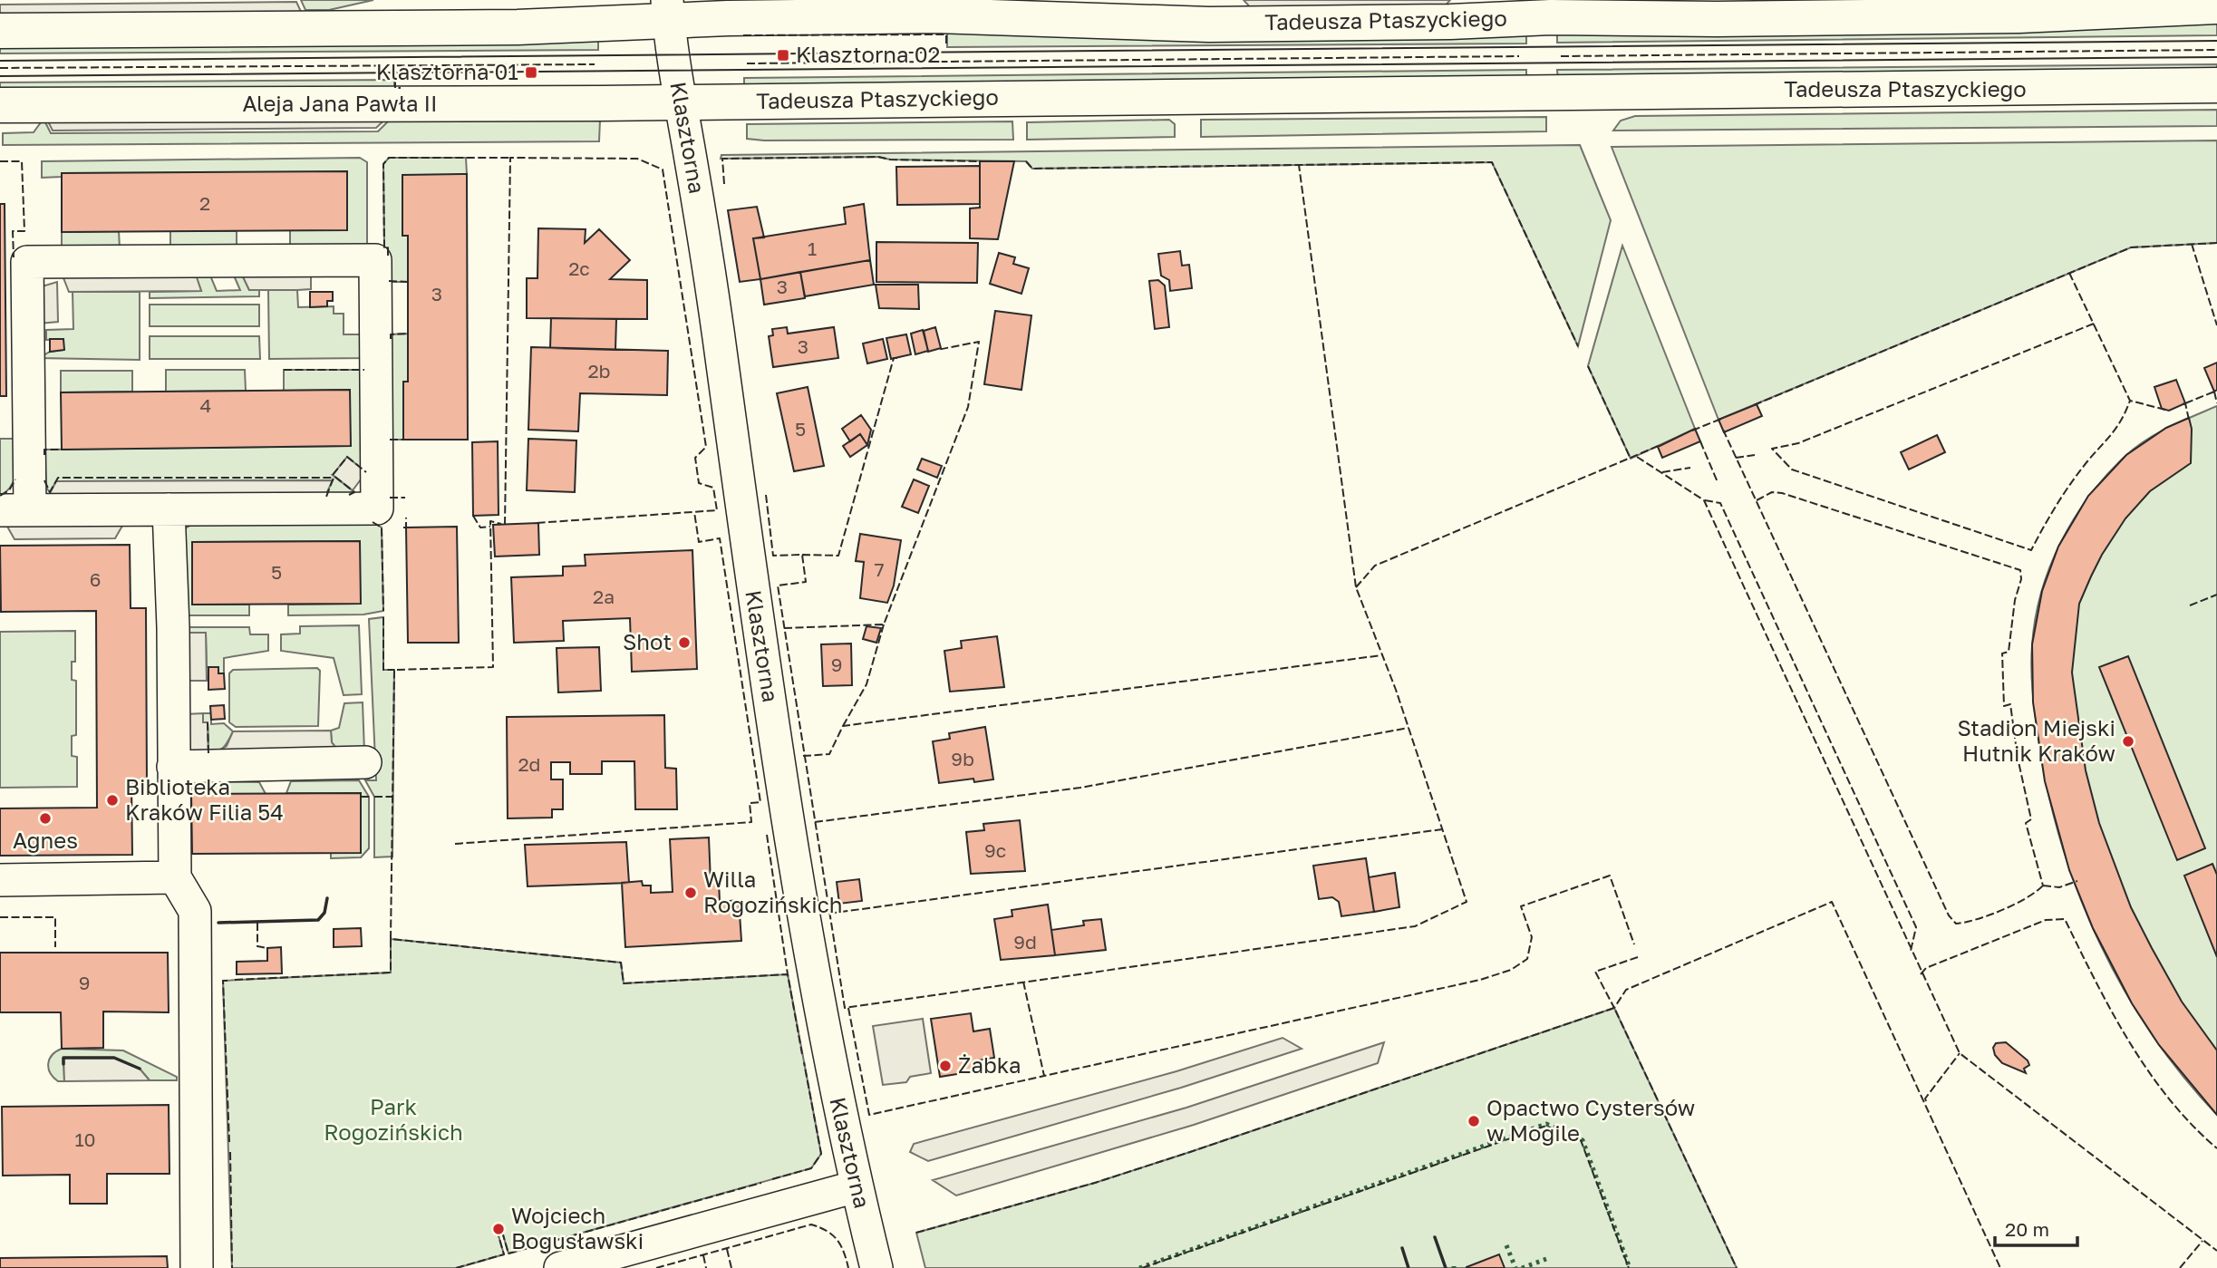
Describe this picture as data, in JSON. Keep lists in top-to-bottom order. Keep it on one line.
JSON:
{"streets":{"main road":["Tadeusza Ptaszyckiego","Aleja Jana Pawła II"],"street":["Klasztorna"]},"crossings":[["Tadeusza Ptaszyckiego","Aleja Jana Pawła II"],["Tadeusza Ptaszyckiego","Klasztorna"],["Aleja Jana Pawła II","Klasztorna"]],"parks":["Park Rogozińskich"],"places":{"transit":["Klasztorna 02","Klasztorna 01"],"other":["Shot","Stadion Miejski Hutnik Kraków","Biblioteka Kraków Filia 54","Agnes","Willa Rogozińskich","Żabka","Opactwo Cystersów w Mogile","Wojciech Bogusławski"]},"house_numbers":["2","1","2c","3","3","3","2b","4","5","7","5","6","2a","9","9b","2d","9c","9d","9","10"],"scale_bar":"20 m"}
